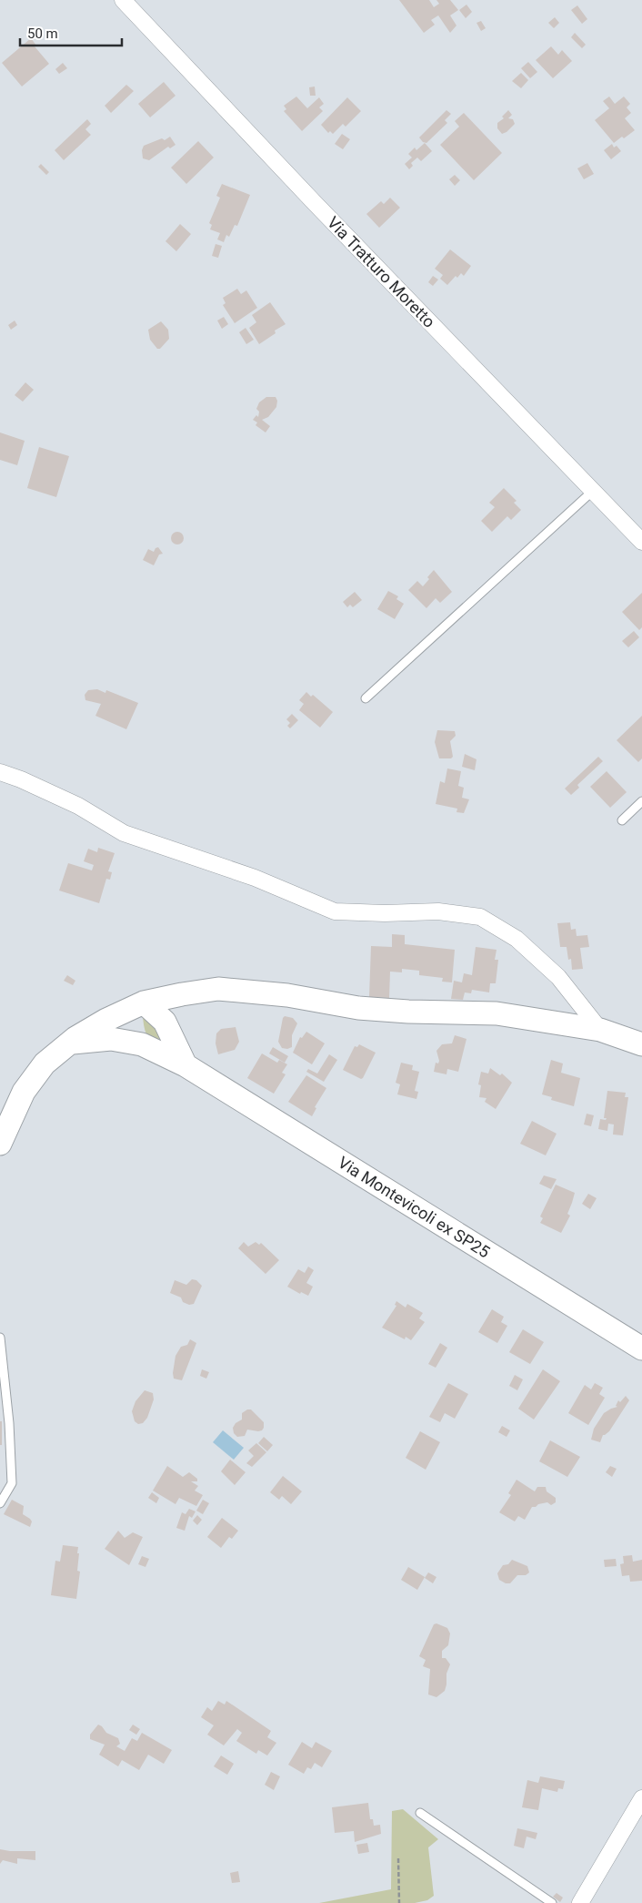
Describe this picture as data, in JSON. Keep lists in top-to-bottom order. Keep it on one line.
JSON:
{"streets":{"street":["Via Tratturo Moretto","Via Montevicoli ex SP25"]},"scale_bar":"50 m"}
